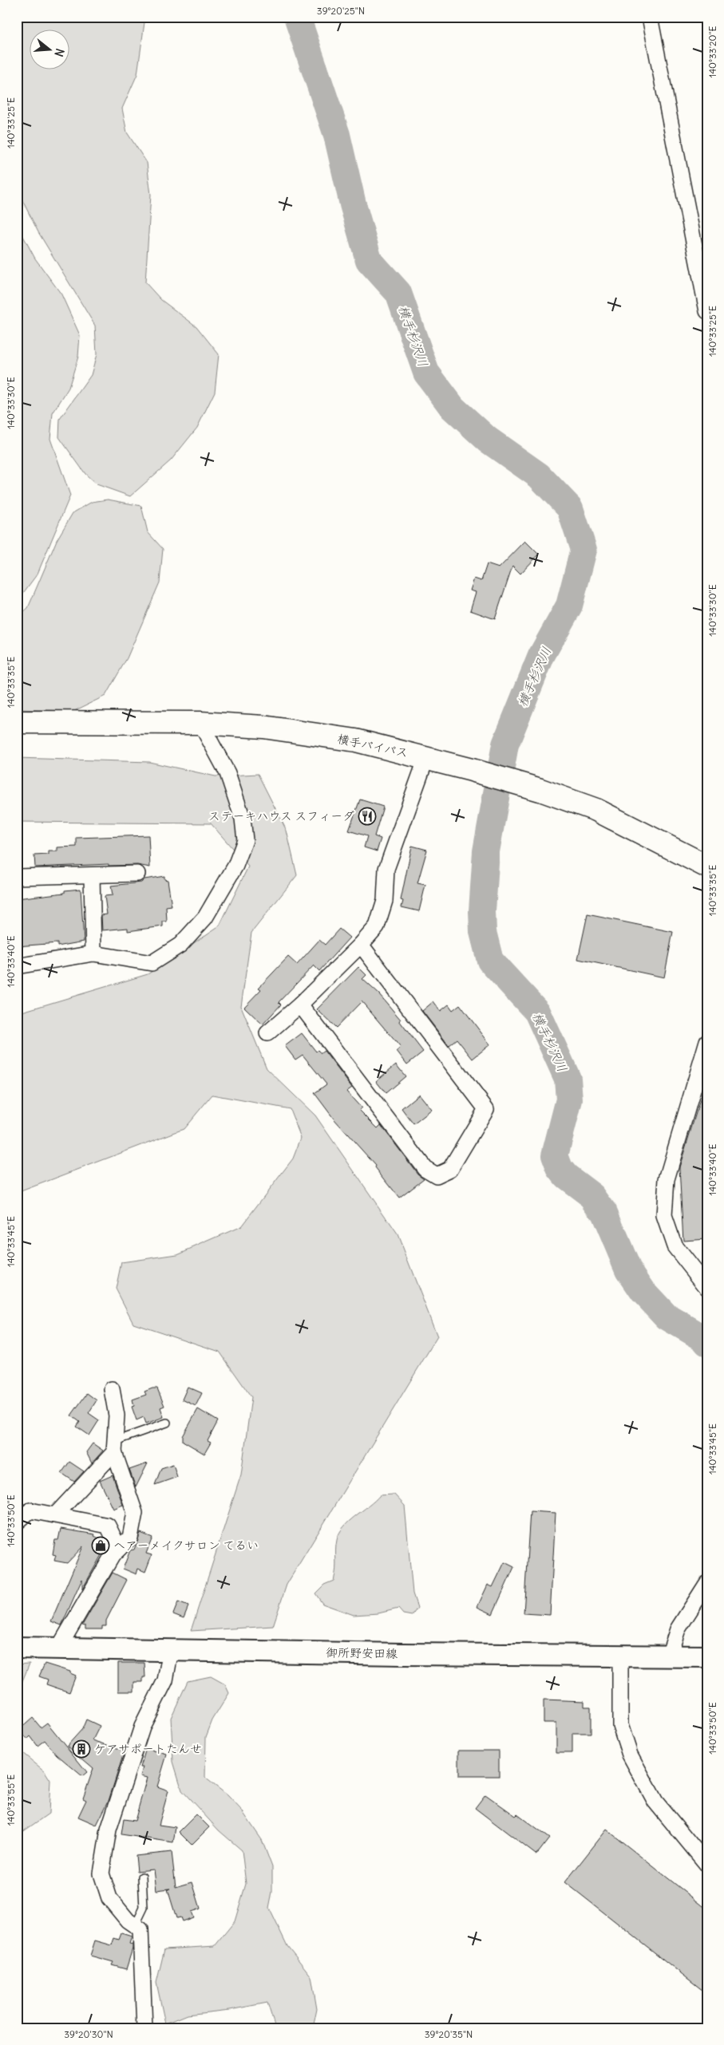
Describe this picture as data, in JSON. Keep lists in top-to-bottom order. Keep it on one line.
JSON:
{"streets":{"highway":["横手バイパス"],"main road":["御所野安田線"]},"water":["横手杉沢川"],"places":{"restaurant":["ステーキハウス スフィーダ"],"shop":["ヘアーメイクサロン てるい"],"building":["ケアサポートたんせ"]},"north":"right","coordinates":["39°20'25\"N","140°33'20\"E","140°33'25\"E","140°33'30\"E","140°33'35\"E","140°33'40\"E","140°33'45\"E","140°33'50\"E","140°33'55\"E","39°20'30\"N","39°20'35\"N"]}
